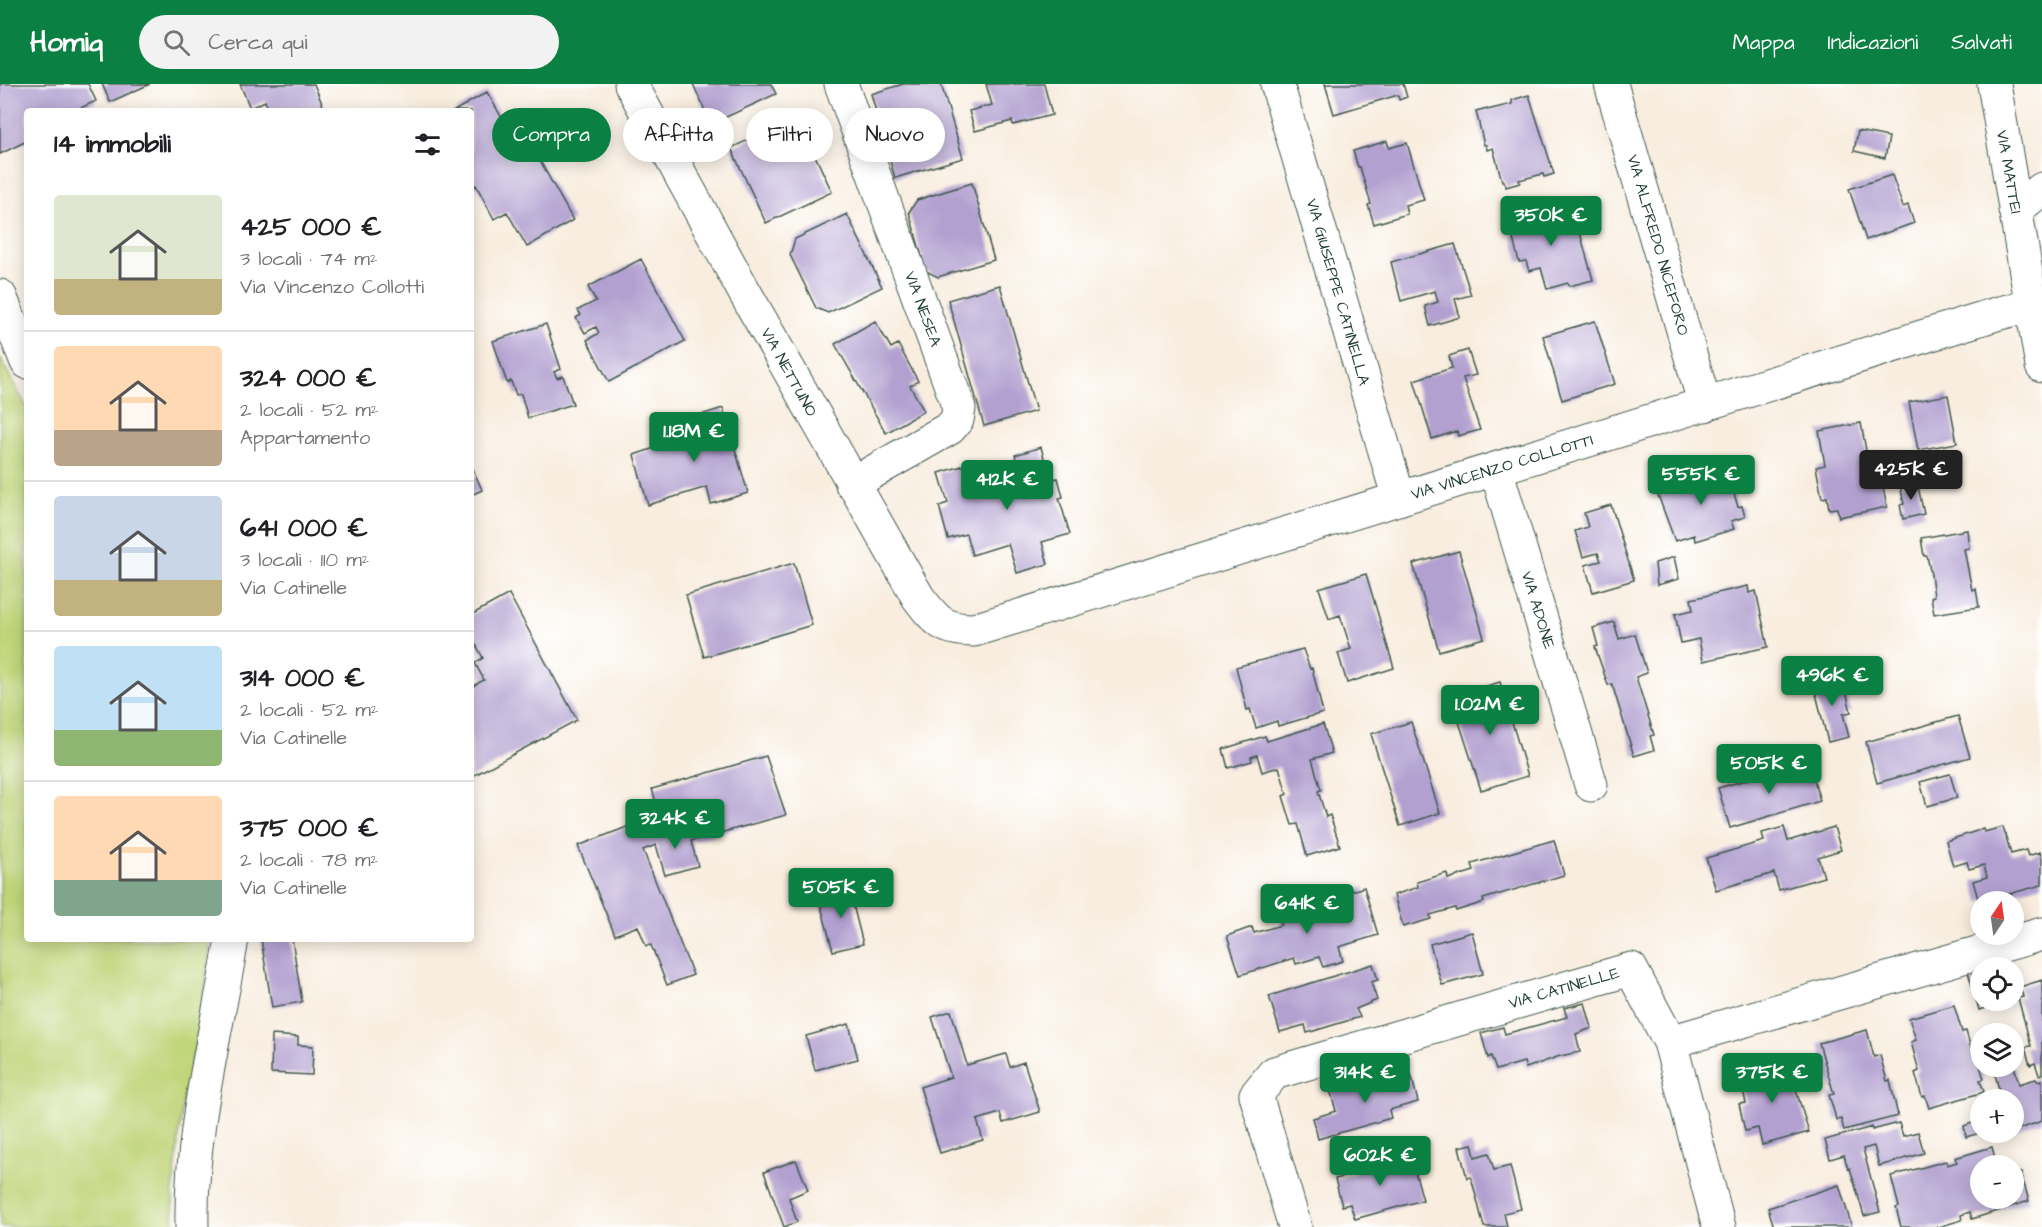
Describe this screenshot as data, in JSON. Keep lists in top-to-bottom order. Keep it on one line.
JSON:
{"streets":{"street":["VIA MATTEI","VIA ALFREDO NICEFORO","VIA GIUSEPPE CATINELLA","VIA NESEA","VIA NETTUNO","VIA VINCENZO COLLOTTI","VIA ADONE","VIA CATINELLE"]},"crossings":[["VIA MATTEI","VIA VINCENZO COLLOTTI"],["VIA ALFREDO NICEFORO","VIA VINCENZO COLLOTTI"],["VIA GIUSEPPE CATINELLA","VIA VINCENZO COLLOTTI"],["VIA NESEA","VIA NETTUNO"],["VIA NETTUNO","VIA VINCENZO COLLOTTI"],["VIA VINCENZO COLLOTTI","VIA ADONE"]],"north":"top","page":{"header":"Homiq","search":"Cerca qui","nav":["Mappa","Indicazioni","Salvati"],"chip":["Compra","Affitta","Filtri","Nuovo"],"heading":"14 immobili","list":[{"name":"425 000 €","note":"3 locali · 74 m² · Via Vincenzo Collotti"},{"name":"324 000 €","note":"2 locali · 52 m² · Appartamento"},{"name":"641 000 €","note":"3 locali · 110 m² · Via Catinelle"},{"name":"314 000 €","note":"2 locali · 52 m² · Via Catinelle"},{"name":"375 000 €","note":"2 locali · 78 m² · Via Catinelle"}],"price":["350K €","1.18M €","425K €","555K €","412K €","496K €","1.02M €","505K €","324K €","505K €","641K €","314K €","375K €","602K €"],"map_buttons":["+","−"]}}
